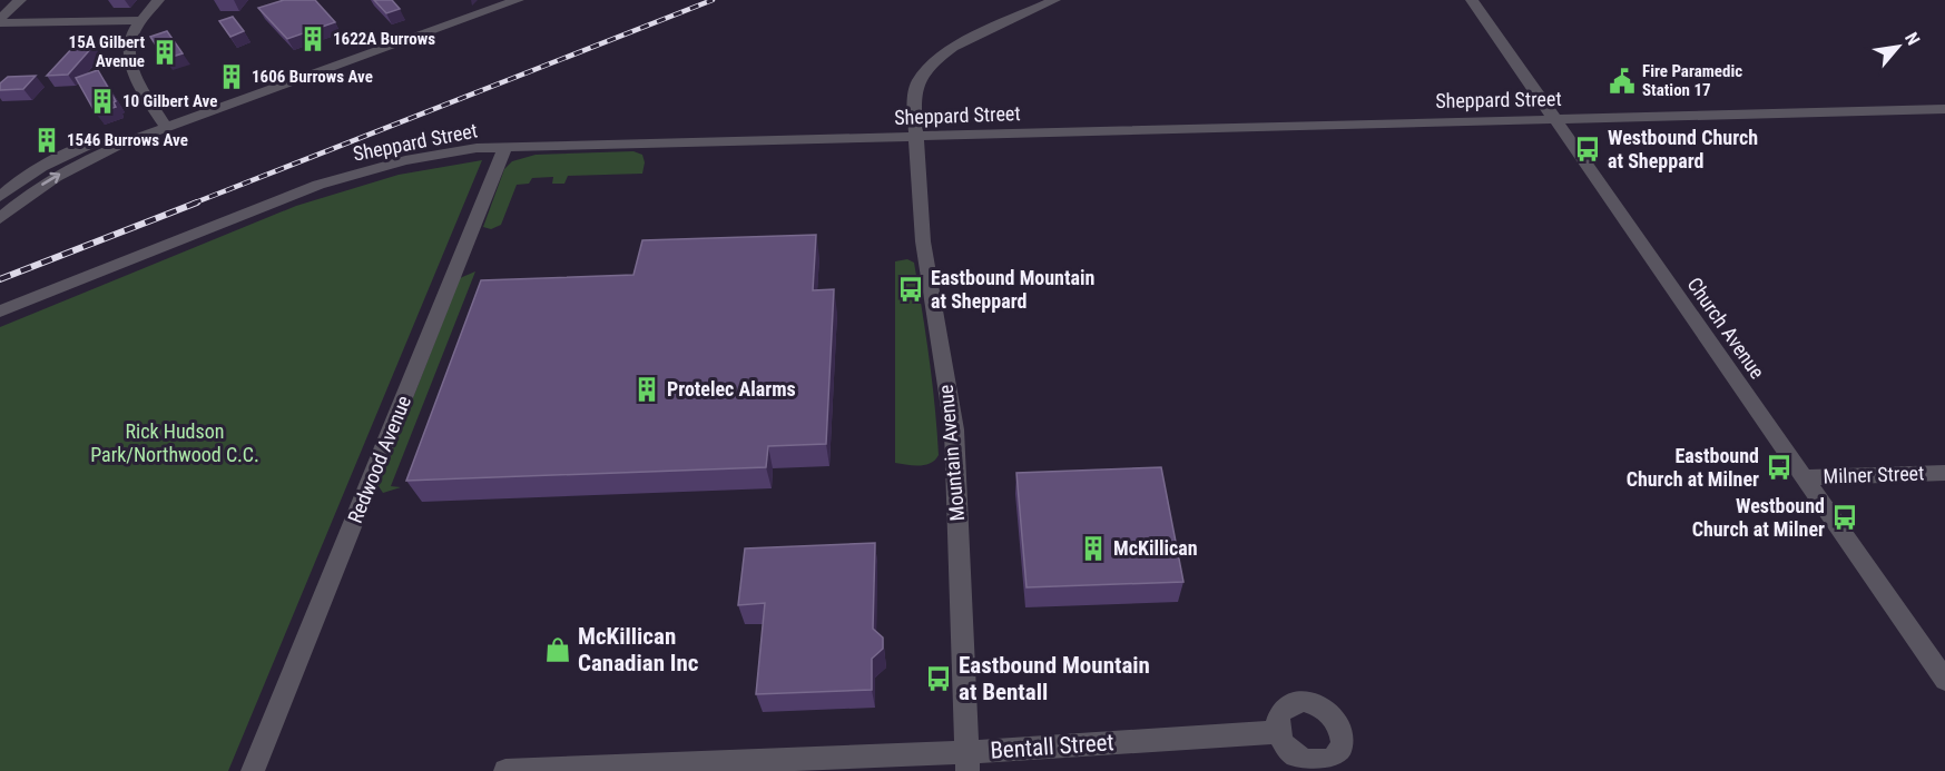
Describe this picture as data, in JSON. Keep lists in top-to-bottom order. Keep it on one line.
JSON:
{"streets":{"street":["Sheppard Street","Church Avenue","Mountain Avenue","Redwood Avenue","Milner Street","Bentall Street"]},"crossings":[["Sheppard Street","Church Avenue"],["Sheppard Street","Mountain Avenue"],["Sheppard Street","Redwood Avenue"],["Church Avenue","Milner Street"],["Mountain Avenue","Bentall Street"]],"parks":["Rick Hudson Park/Northwood C.C."],"places":{"building":["1622A Burrows","15A Gilbert Avenue","1606 Burrows Ave","10 Gilbert Ave","1546 Burrows Ave","Protelec Alarms","McKillican"],"public building":["Fire Paramedic Station 17"],"bus stop":["Westbound Church at Sheppard","Eastbound Mountain at Sheppard","Eastbound Church at Milner","Westbound Church at Milner","Eastbound Mountain at Bentall"],"shop":["McKillican Canadian Inc"]},"north":"top right"}
